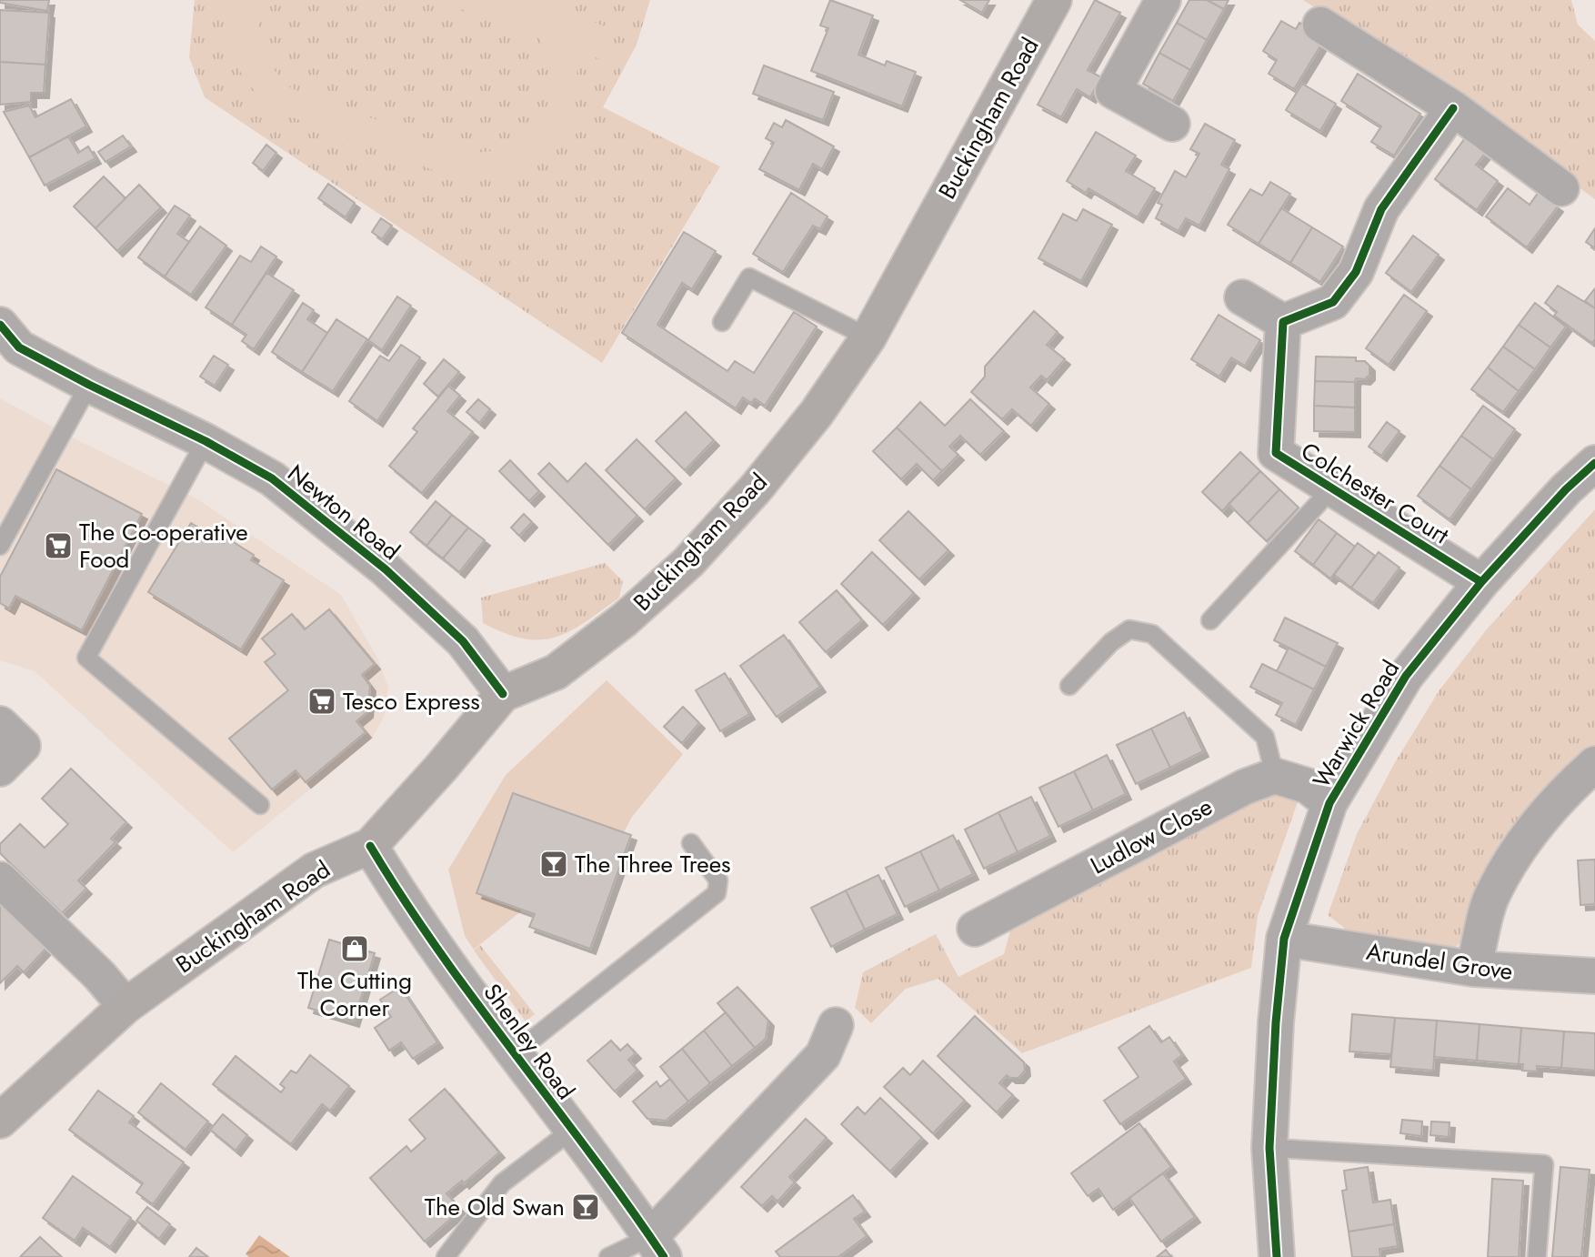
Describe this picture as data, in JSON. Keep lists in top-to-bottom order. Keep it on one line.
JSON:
{"streets":{"main road":["Buckingham Road"],"street":["Colchester Court","Newton Road","Warwick Road","Ludlow Close","Arundel Grove","Shenley Road"]},"crossings":[["Buckingham Road","Newton Road"],["Buckingham Road","Shenley Road"],["Colchester Court","Warwick Road"],["Warwick Road","Arundel Grove"]],"places":{"supermarket":["The Co-operative Food","Tesco Express"],"bar":["The Three Trees","The Old Swan"],"shop":["The Cutting Corner"]}}
